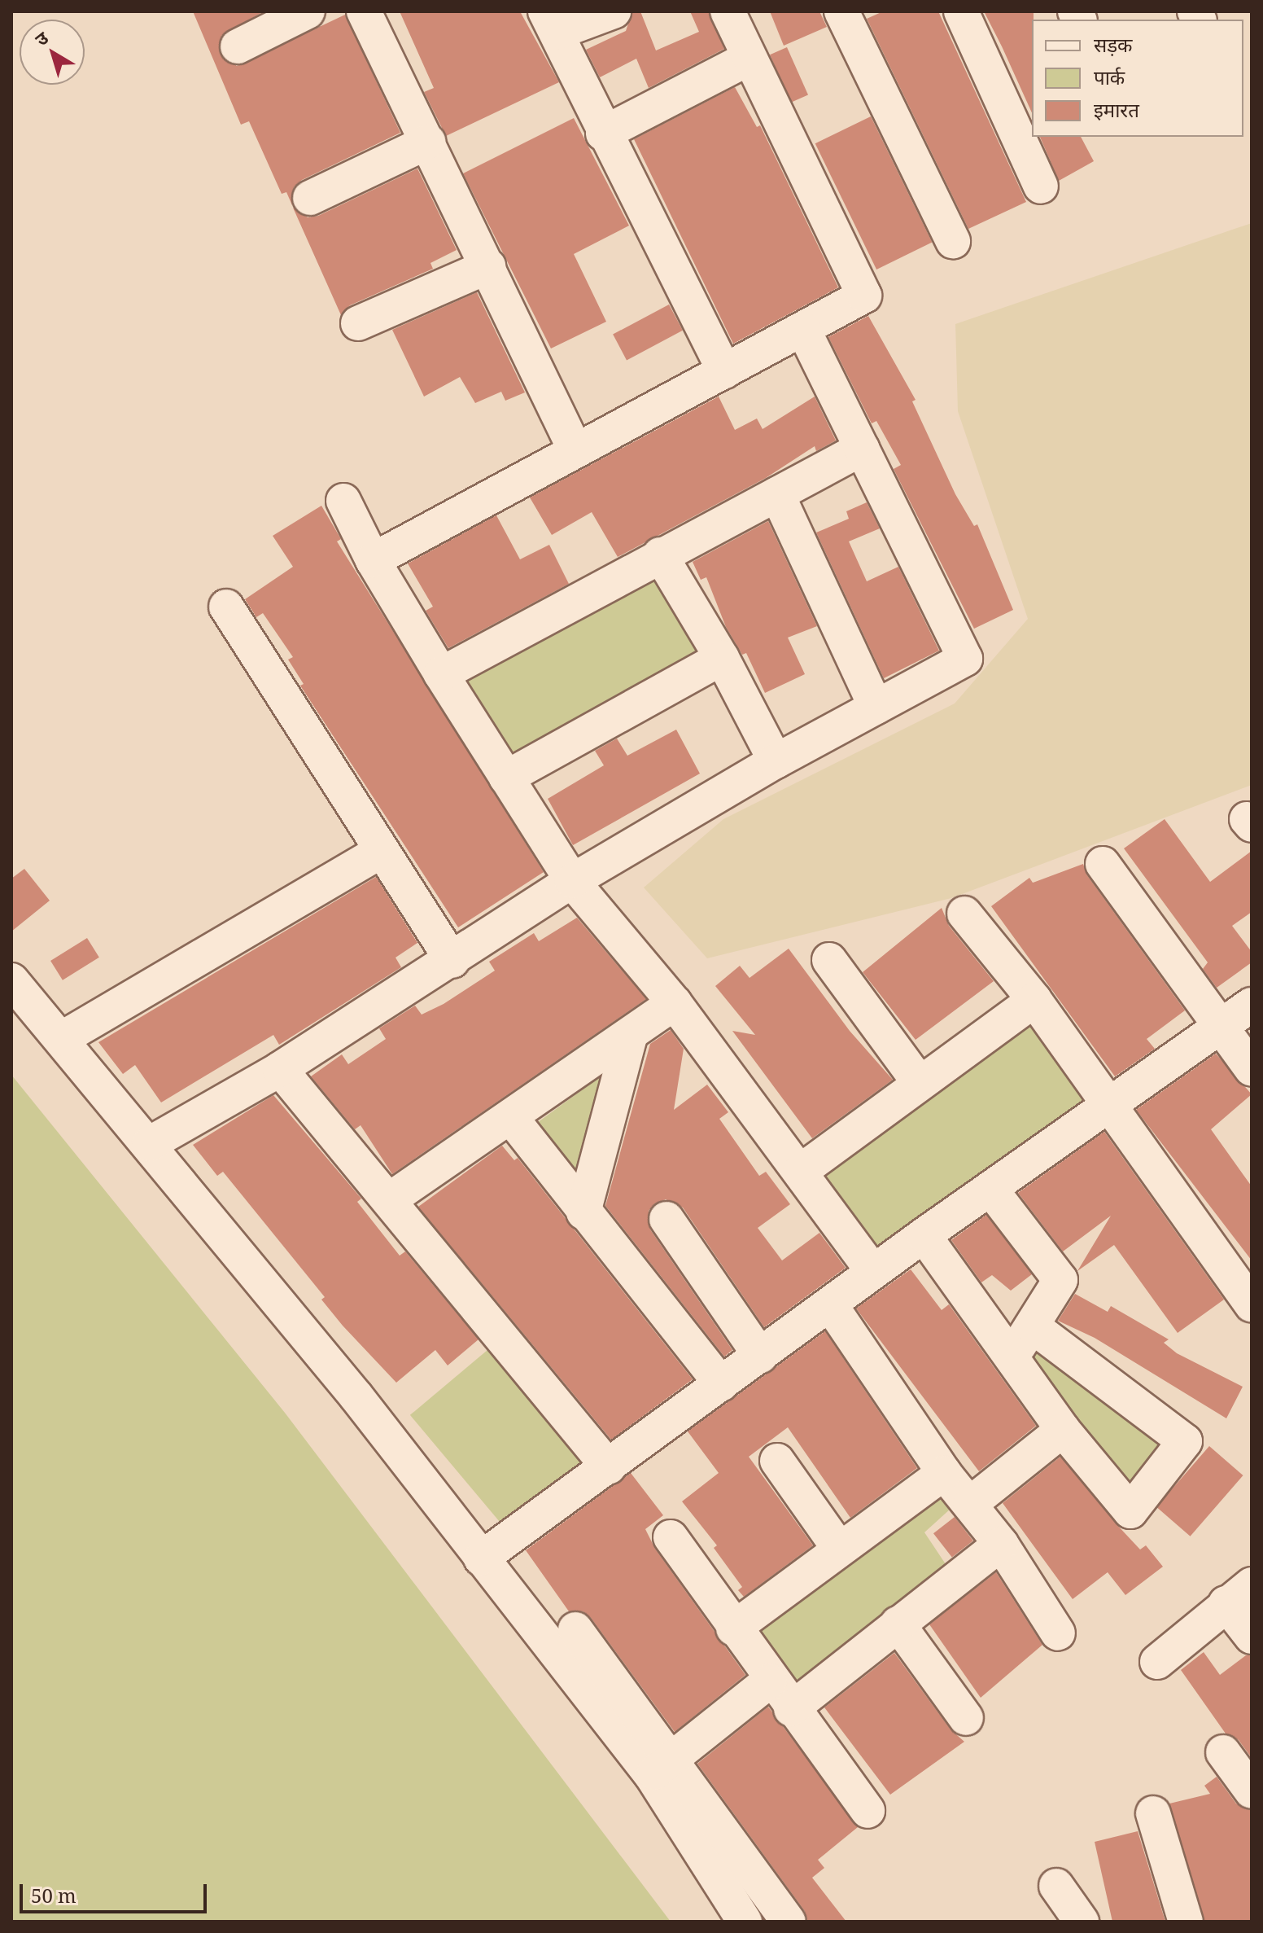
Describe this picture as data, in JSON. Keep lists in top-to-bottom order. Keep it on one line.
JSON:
{"legend":["सड़क","पार्क","इमारत"],"scale_bar":"50 m","north":"top left"}
